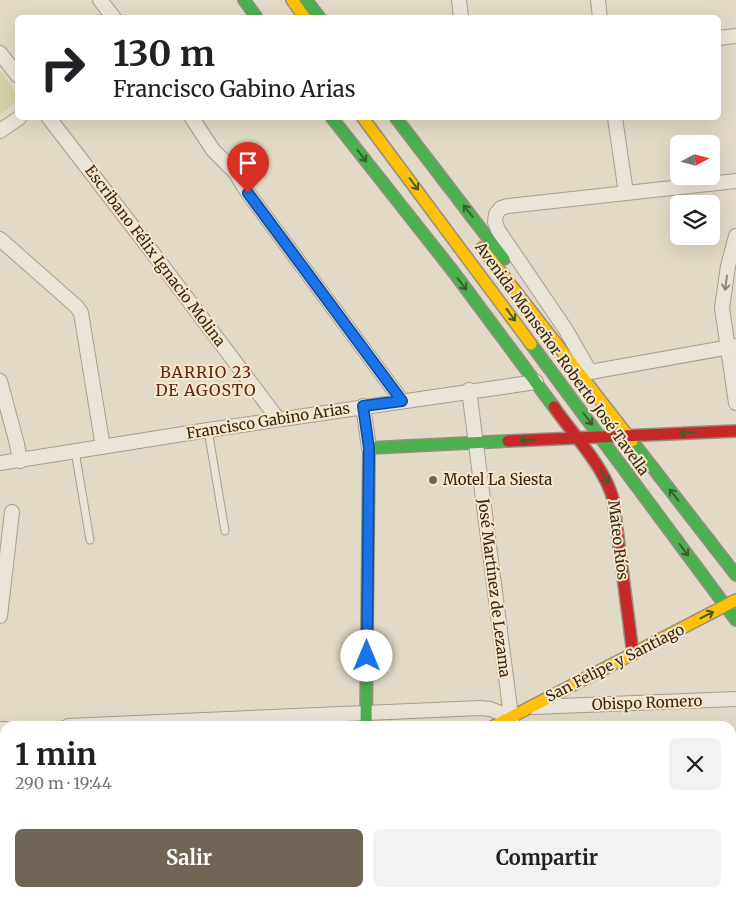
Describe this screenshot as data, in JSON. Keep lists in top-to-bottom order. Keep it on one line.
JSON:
{"streets":{"main road":["Avenida Monseñor Roberto José Tavella","Mateo Ríos","San Felipe y Santiago"],"street":["Escribano Félix Ignacio Molina","Francisco Gabino Arias","José Martínez de Lezama","Obispo Romero"]},"crossings":[["Escribano Félix Ignacio Molina","Francisco Gabino Arias"],["Avenida Monseñor Roberto José Tavella","San Felipe y Santiago"],["Francisco Gabino Arias","Mateo Ríos"],["Francisco Gabino Arias","José Martínez de Lezama"],["Mateo Ríos","San Felipe y Santiago"],["San Felipe y Santiago","Obispo Romero"]],"one_way":["San Felipe y Santiago"],"districts":["BARRIO 23 DE AGOSTO"],"places":["Motel La Siesta"],"north":"right","page":{"turn":["130 m","Francisco Gabino Arias"],"heading":["1 min","290 m · 19:44"],"buttons":["Salir","Compartir"]}}
